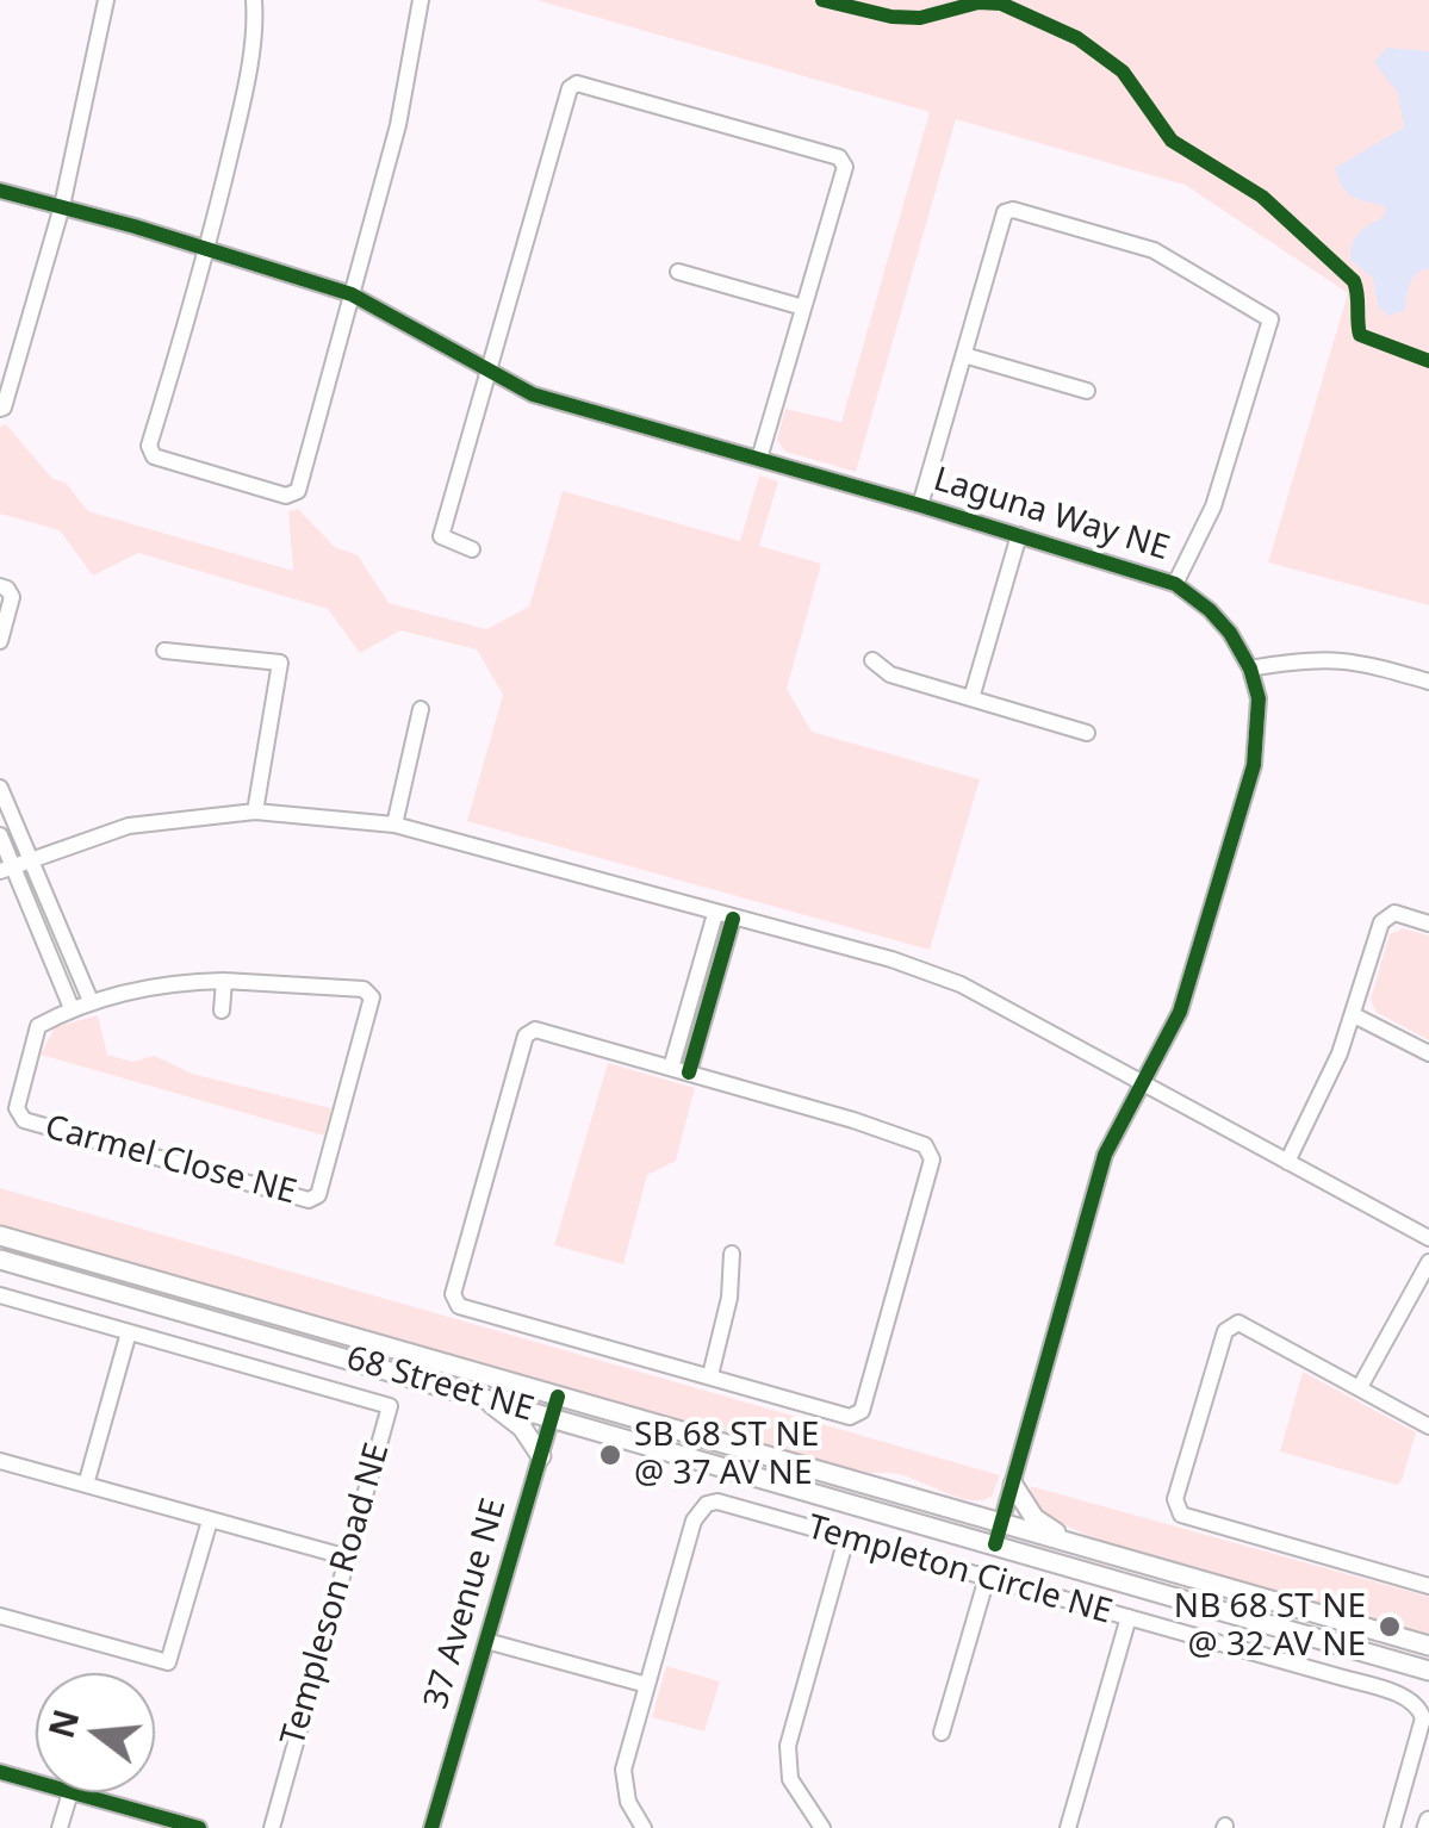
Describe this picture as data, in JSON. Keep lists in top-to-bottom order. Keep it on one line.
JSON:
{"streets":{"main road":["68 Street NE"],"street":["Laguna Way NE","Carmel Close NE","Templeton Circle NE","Templeson Road NE","37 Avenue NE"]},"crossings":[["Laguna Way NE","68 Street NE"],["68 Street NE","37 Avenue NE"]],"places":["SB 68 ST NE @ 37 AV NE","NB 68 ST NE @ 32 AV NE"],"north":"left"}
